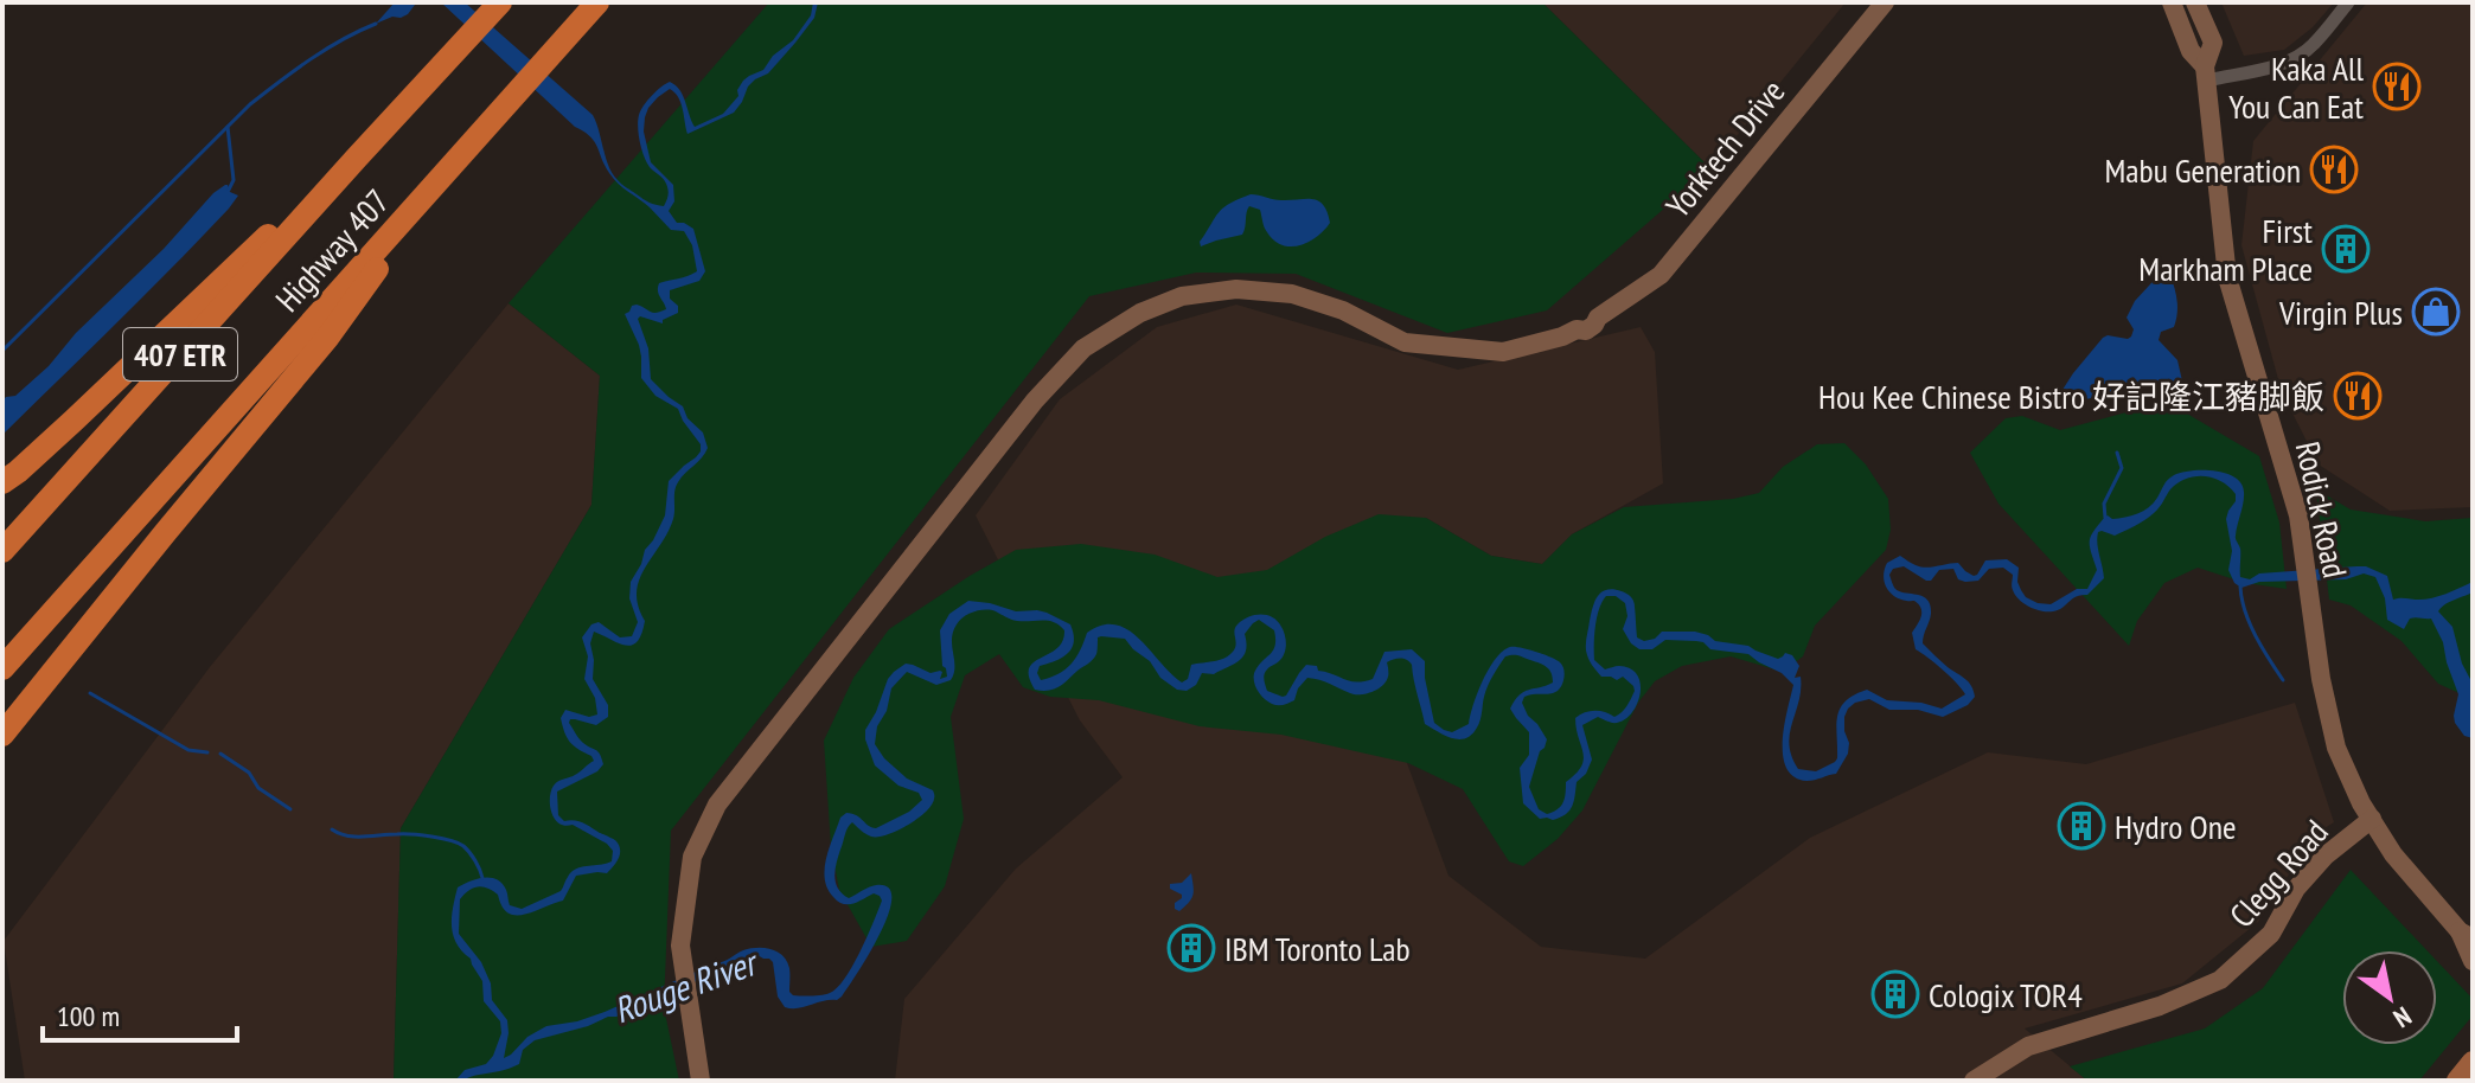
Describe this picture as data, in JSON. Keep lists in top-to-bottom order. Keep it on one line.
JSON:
{"streets":{"highway":["Highway 407","407 ETR"],"street":["Yorktech Drive","Rodick Road","Clegg Road"]},"crossings":[["Rodick Road","Clegg Road"]],"water":["Rouge River"],"places":{"restaurant":["Kaka All You Can Eat","Mabu Generation","Hou Kee Chinese Bistro 好記隆江豬脚飯"],"building":["First Markham Place","Hydro One","IBM Toronto Lab","Cologix TOR4"],"shop":["Virgin Plus"]},"scale_bar":"100 m","north":"bottom right"}
